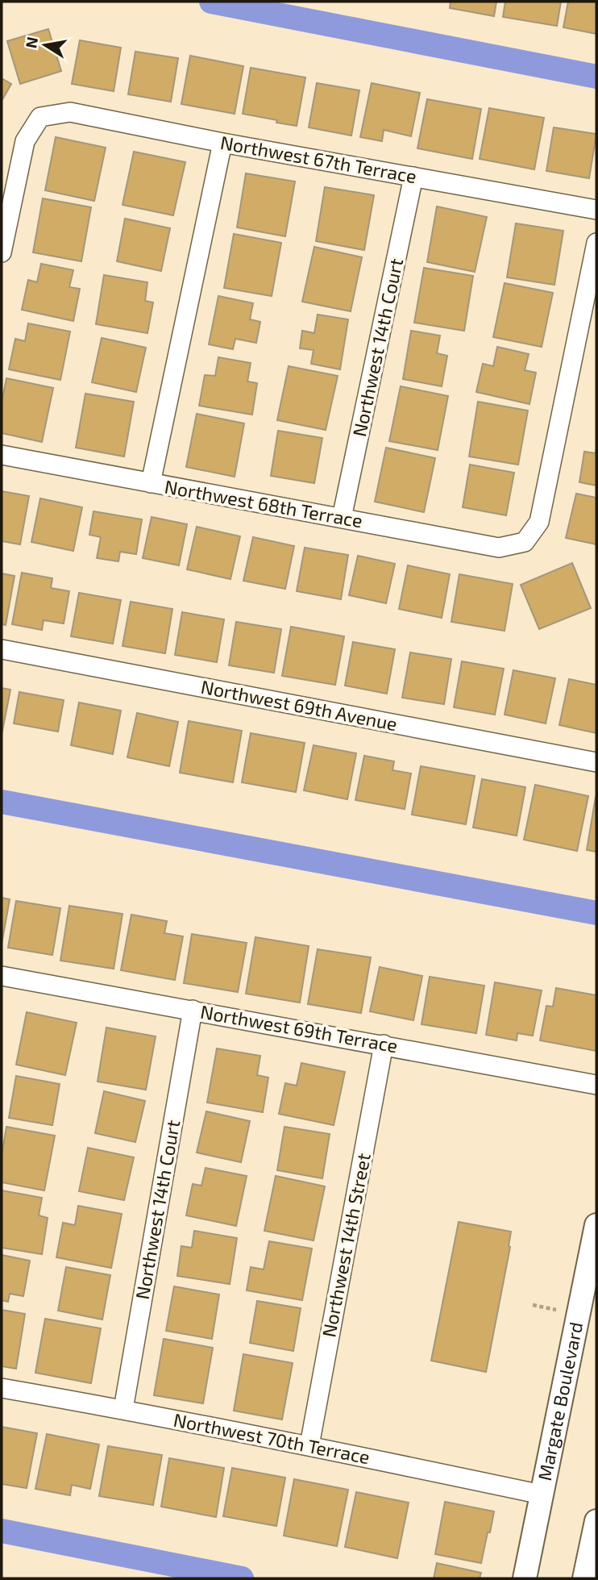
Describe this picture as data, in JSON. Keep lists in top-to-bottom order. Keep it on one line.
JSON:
{"streets":{"street":["Northwest 67th Terrace","Northwest 14th Court","Northwest 68th Terrace","Northwest 69th Avenue","Northwest 69th Terrace","Northwest 14th Street","Margate Boulevard","Northwest 70th Terrace"]},"crossings":[["Northwest 67th Terrace","Northwest 14th Court"],["Northwest 14th Court","Northwest 68th Terrace"],["Northwest 14th Court","Northwest 69th Terrace"],["Northwest 14th Court","Northwest 70th Terrace"],["Northwest 69th Terrace","Northwest 14th Street"],["Northwest 14th Street","Northwest 70th Terrace"],["Margate Boulevard","Northwest 70th Terrace"]],"north":"left"}
